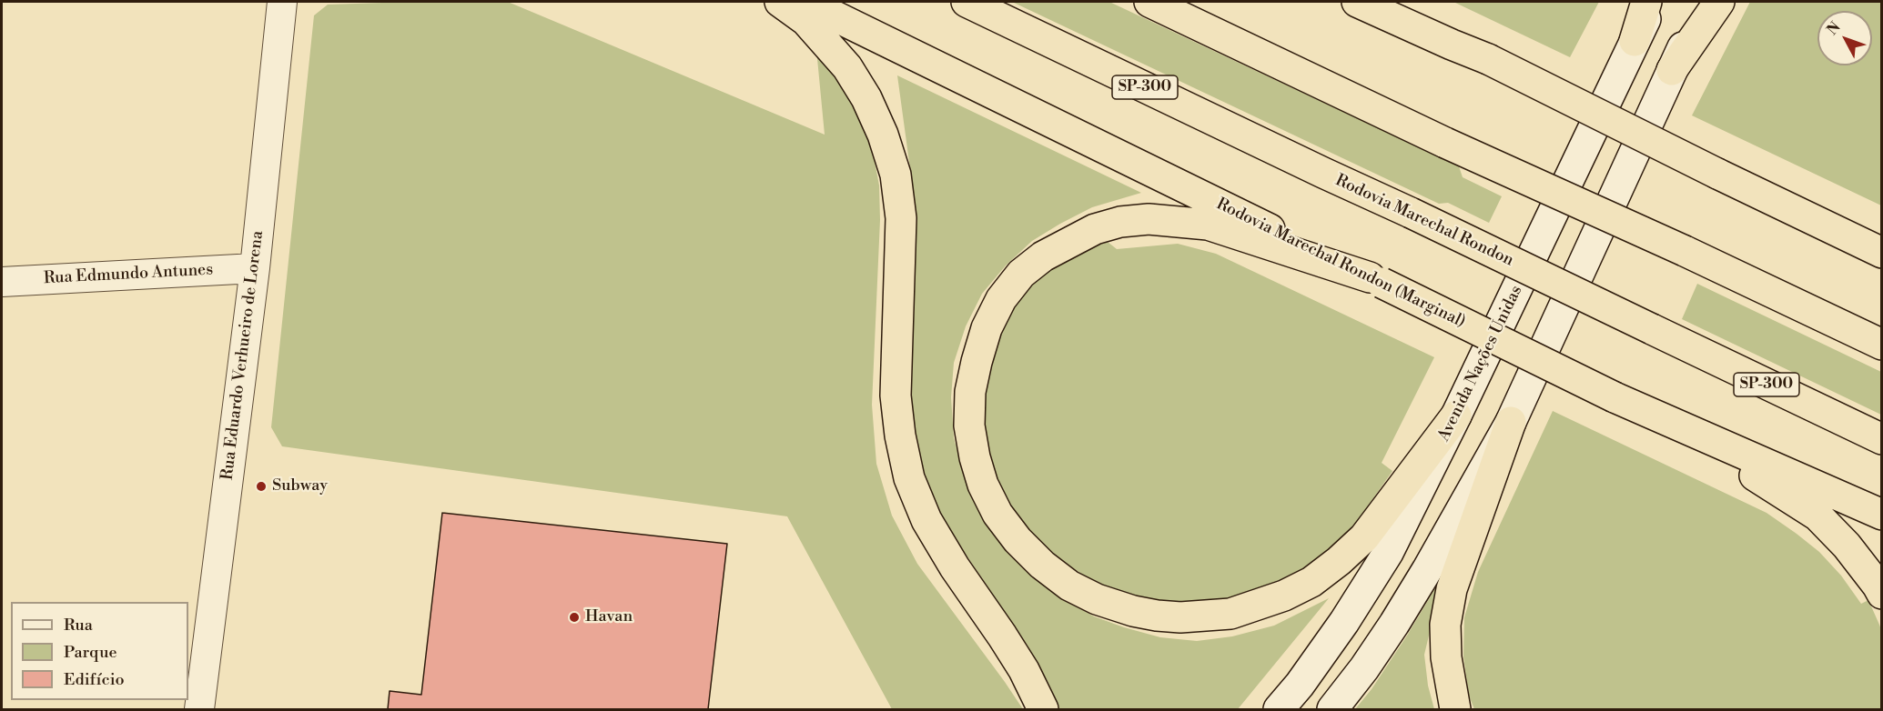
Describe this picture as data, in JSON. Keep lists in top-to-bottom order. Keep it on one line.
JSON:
{"streets":{"highway":["SP-300","Rodovia Marechal Rondon","Rodovia Marechal Rondon (Marginal)"],"main road":["Avenida Nações Unidas"],"street":["Rua Edmundo Antunes","Rua Eduardo Verhueiro de Lorena"]},"crossings":[["Rua Edmundo Antunes","Rua Eduardo Verhueiro de Lorena"]],"places":["Subway","Havan"],"legend":["Rua","Parque","Edifício"],"north":"top left"}
